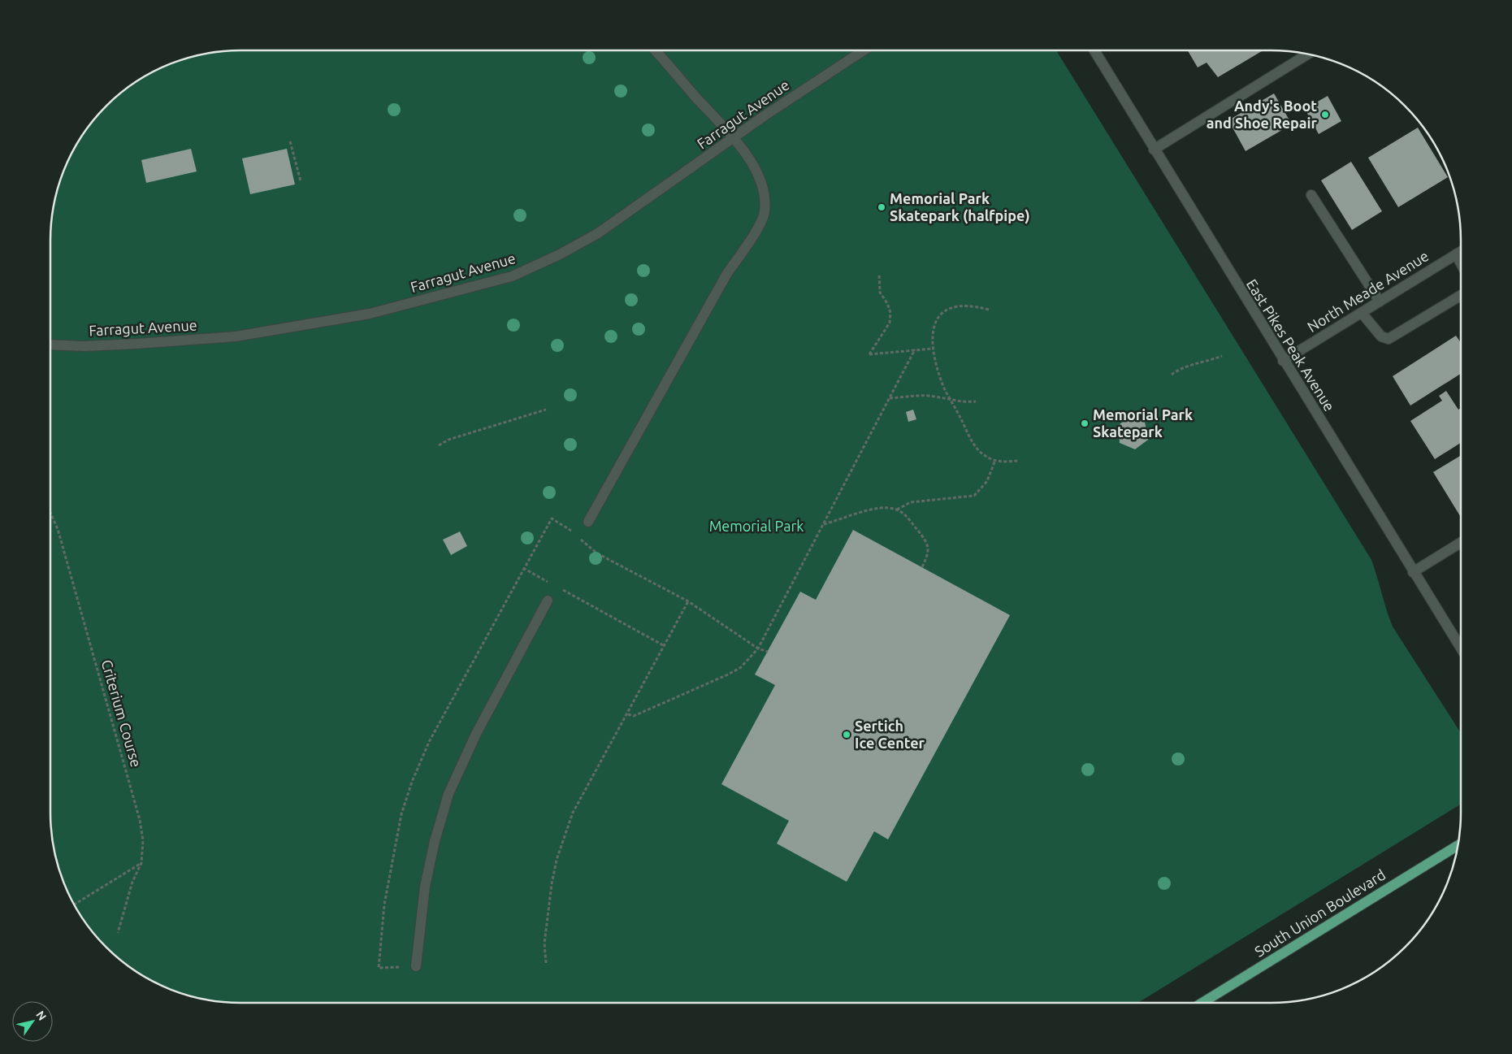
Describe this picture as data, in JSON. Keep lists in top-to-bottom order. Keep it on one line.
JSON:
{"streets":{"main road":["South Union Boulevard"],"street":["Farragut Avenue","North Meade Avenue","East Pikes Peak Avenue"],"path":["Criterium Course"]},"crossings":[["North Meade Avenue","East Pikes Peak Avenue"]],"parks":["Memorial Park"],"places":["Andy's Boot and Shoe Repair","Memorial Park Skatepark (halfpipe)","Memorial Park Skatepark","Sertich Ice Center"],"north":"top right"}
